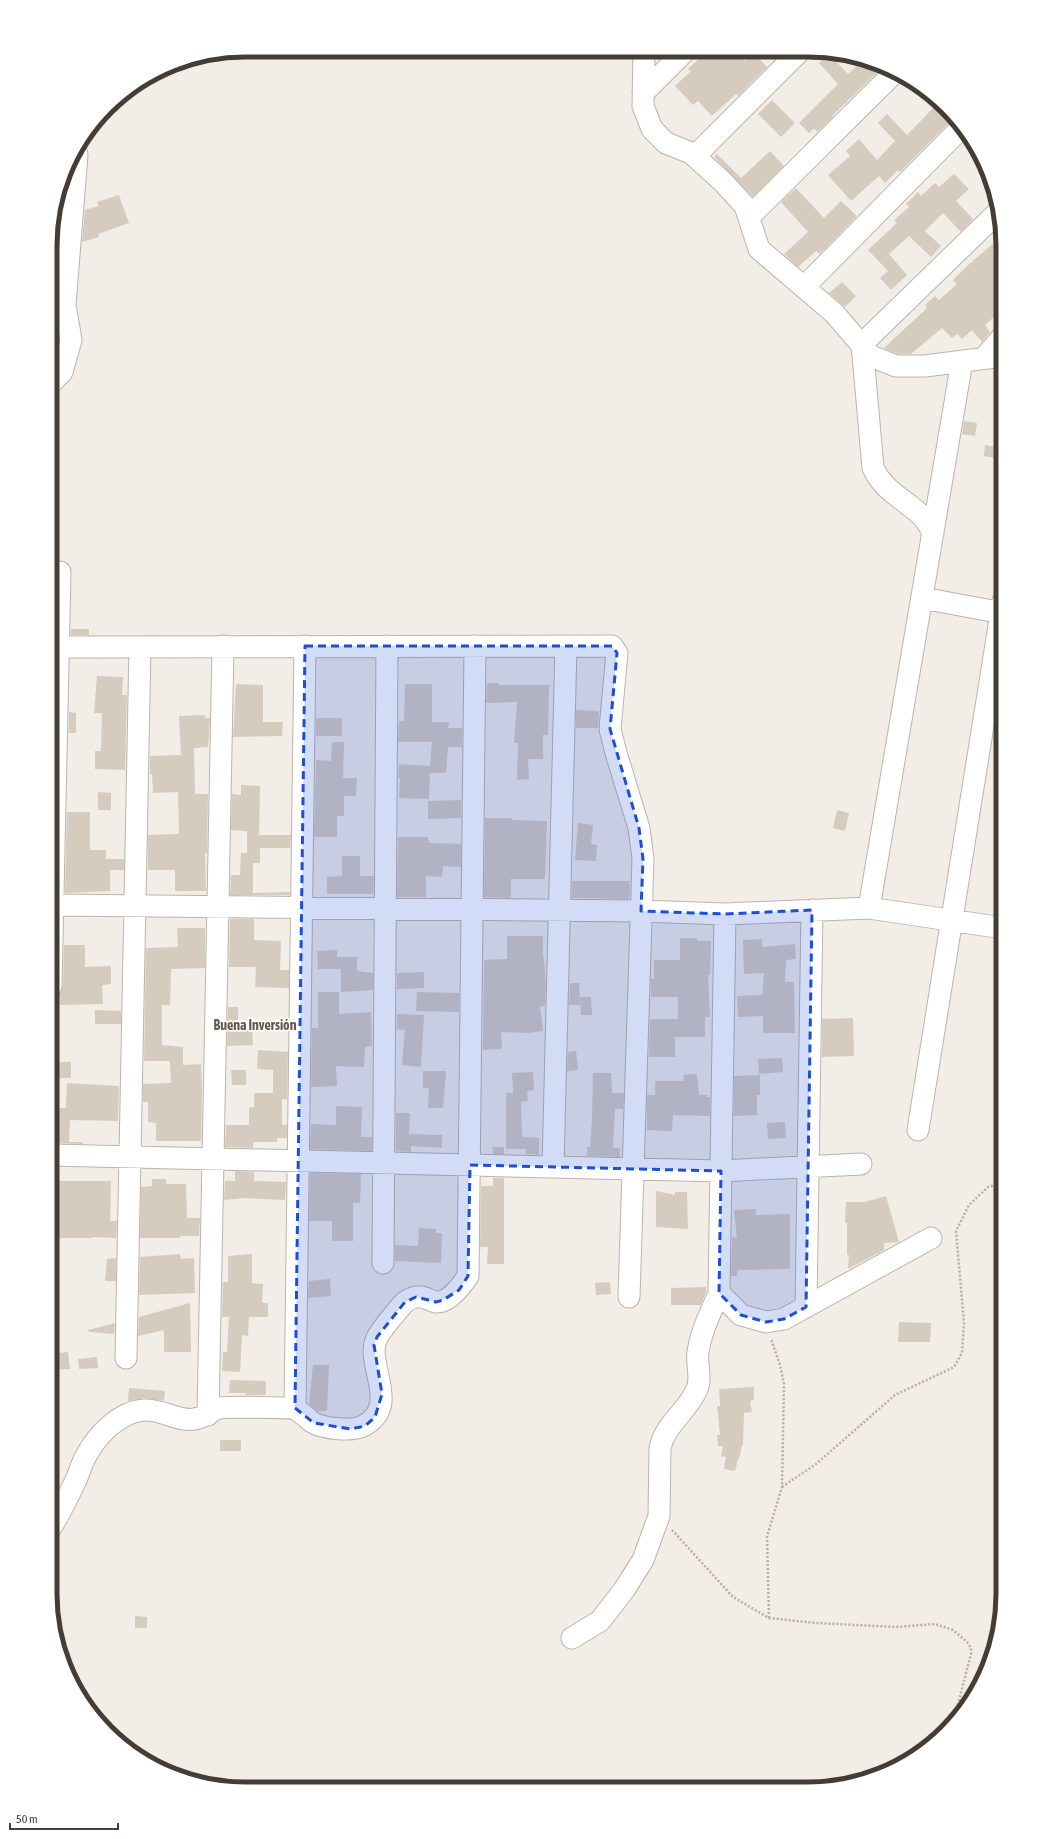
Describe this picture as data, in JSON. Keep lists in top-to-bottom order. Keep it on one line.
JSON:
{"districts":["Buena Inversión"],"scale_bar":"50 m"}
